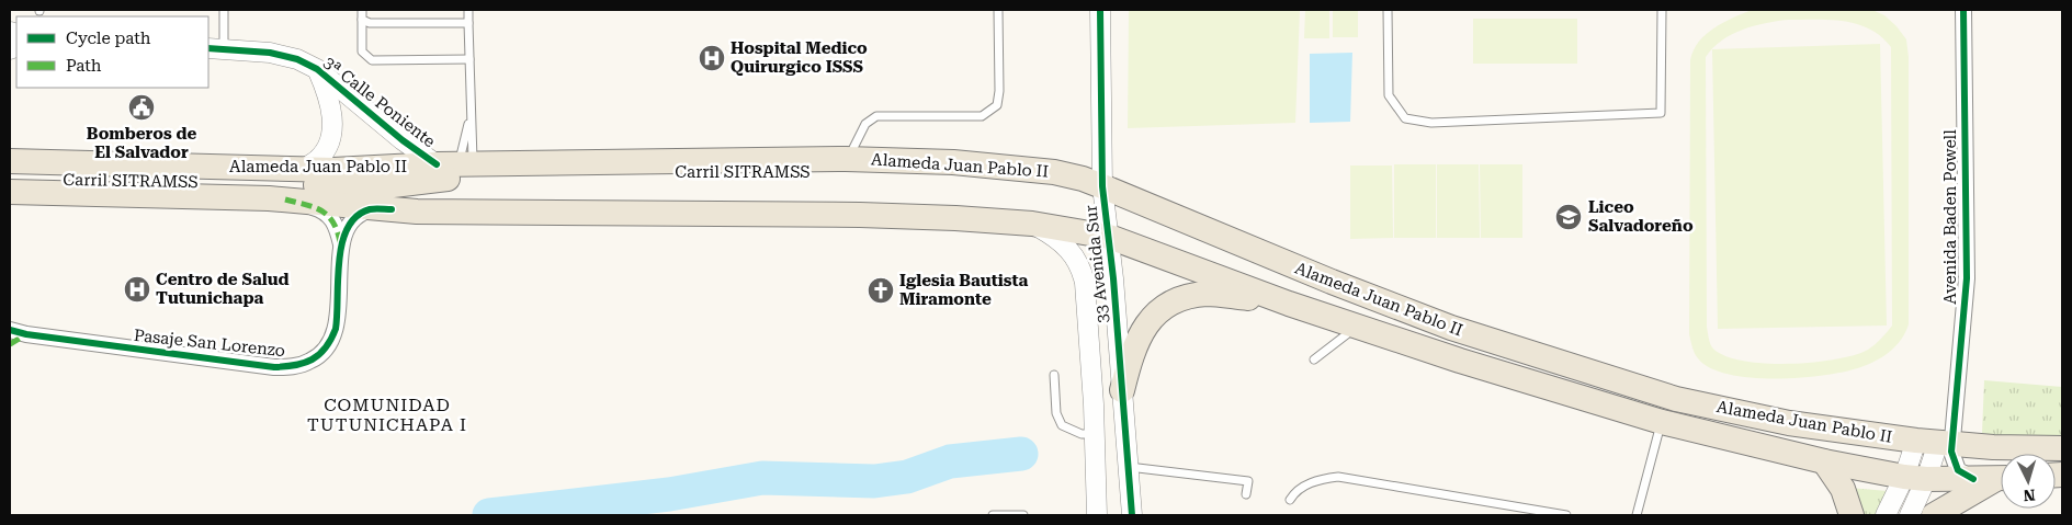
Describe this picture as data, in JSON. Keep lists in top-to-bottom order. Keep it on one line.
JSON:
{"streets":{"main road":["Alameda Juan Pablo II","Carril SITRAMSS"],"street":["3ª Calle Poniente","Avenida Baden Powell","33 Avenida Sur","Pasaje San Lorenzo"]},"crossings":[["3ª Calle Poniente","Alameda Juan Pablo II"],["Alameda Juan Pablo II","Carril SITRAMSS"],["Alameda Juan Pablo II","Avenida Baden Powell"],["Alameda Juan Pablo II","33 Avenida Sur"],["Alameda Juan Pablo II","Pasaje San Lorenzo"],["Carril SITRAMSS","33 Avenida Sur"],["Carril SITRAMSS","Pasaje San Lorenzo"]],"districts":["COMUNIDAD TUTUNICHAPA I"],"places":{"hospital":["Hospital Medico Quirurgico ISSS","Centro de Salud Tutunichapa"],"public building":["Bomberos de El Salvador"],"school or university":["Liceo Salvadoreño"],"church":["Iglesia Bautista Miramonte"]},"legend":["Cycle path","Path"],"north":"bottom"}
